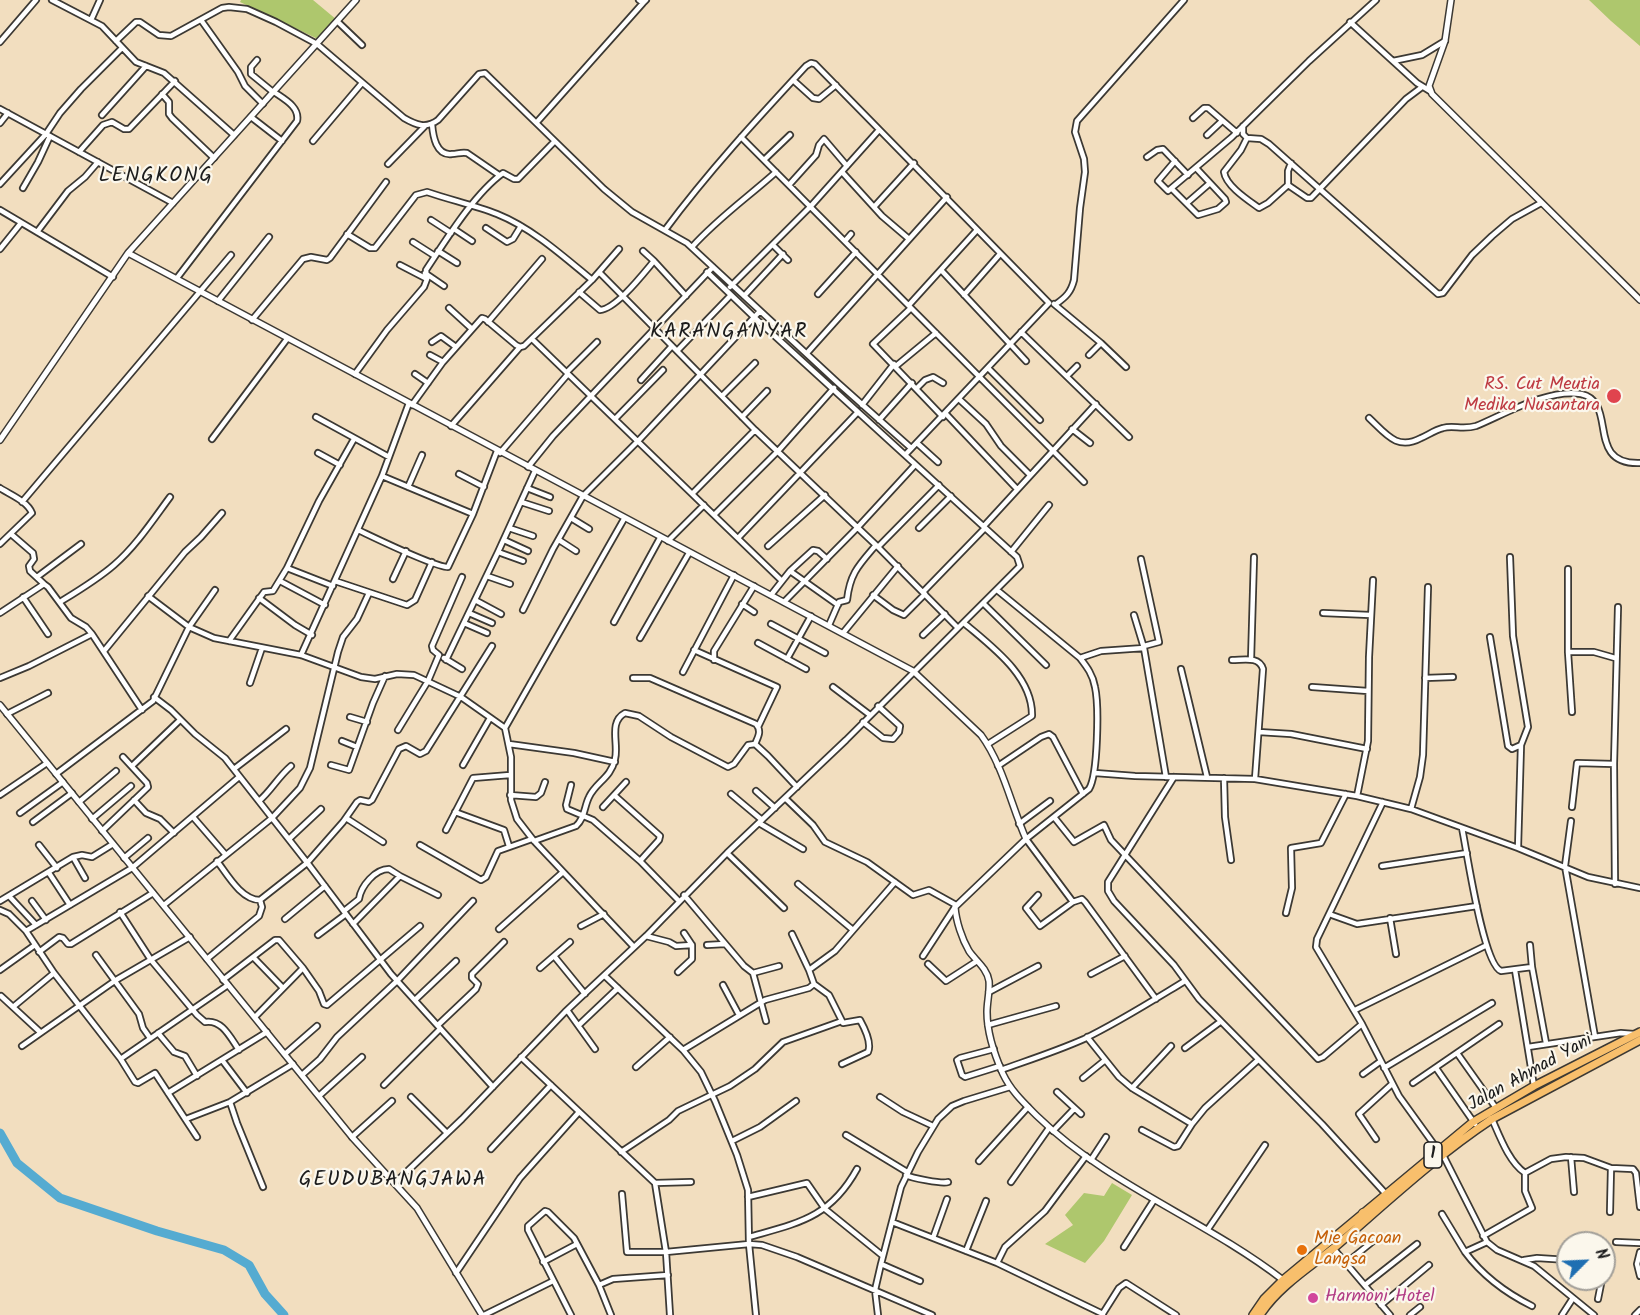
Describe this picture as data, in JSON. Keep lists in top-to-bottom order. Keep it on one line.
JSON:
{"streets":{"main road":["Jalan Ahmad Yani","1"]},"crossings":[["Jalan Ahmad Yani","1"]],"districts":["LENGKONG","KARANGANYAR","GEUDUBANGJAWA"],"places":["RS. Cut Meutia Medika Nusantara","Mie Gacoan Langsa","Harmoni Hotel"],"north":"top right"}
